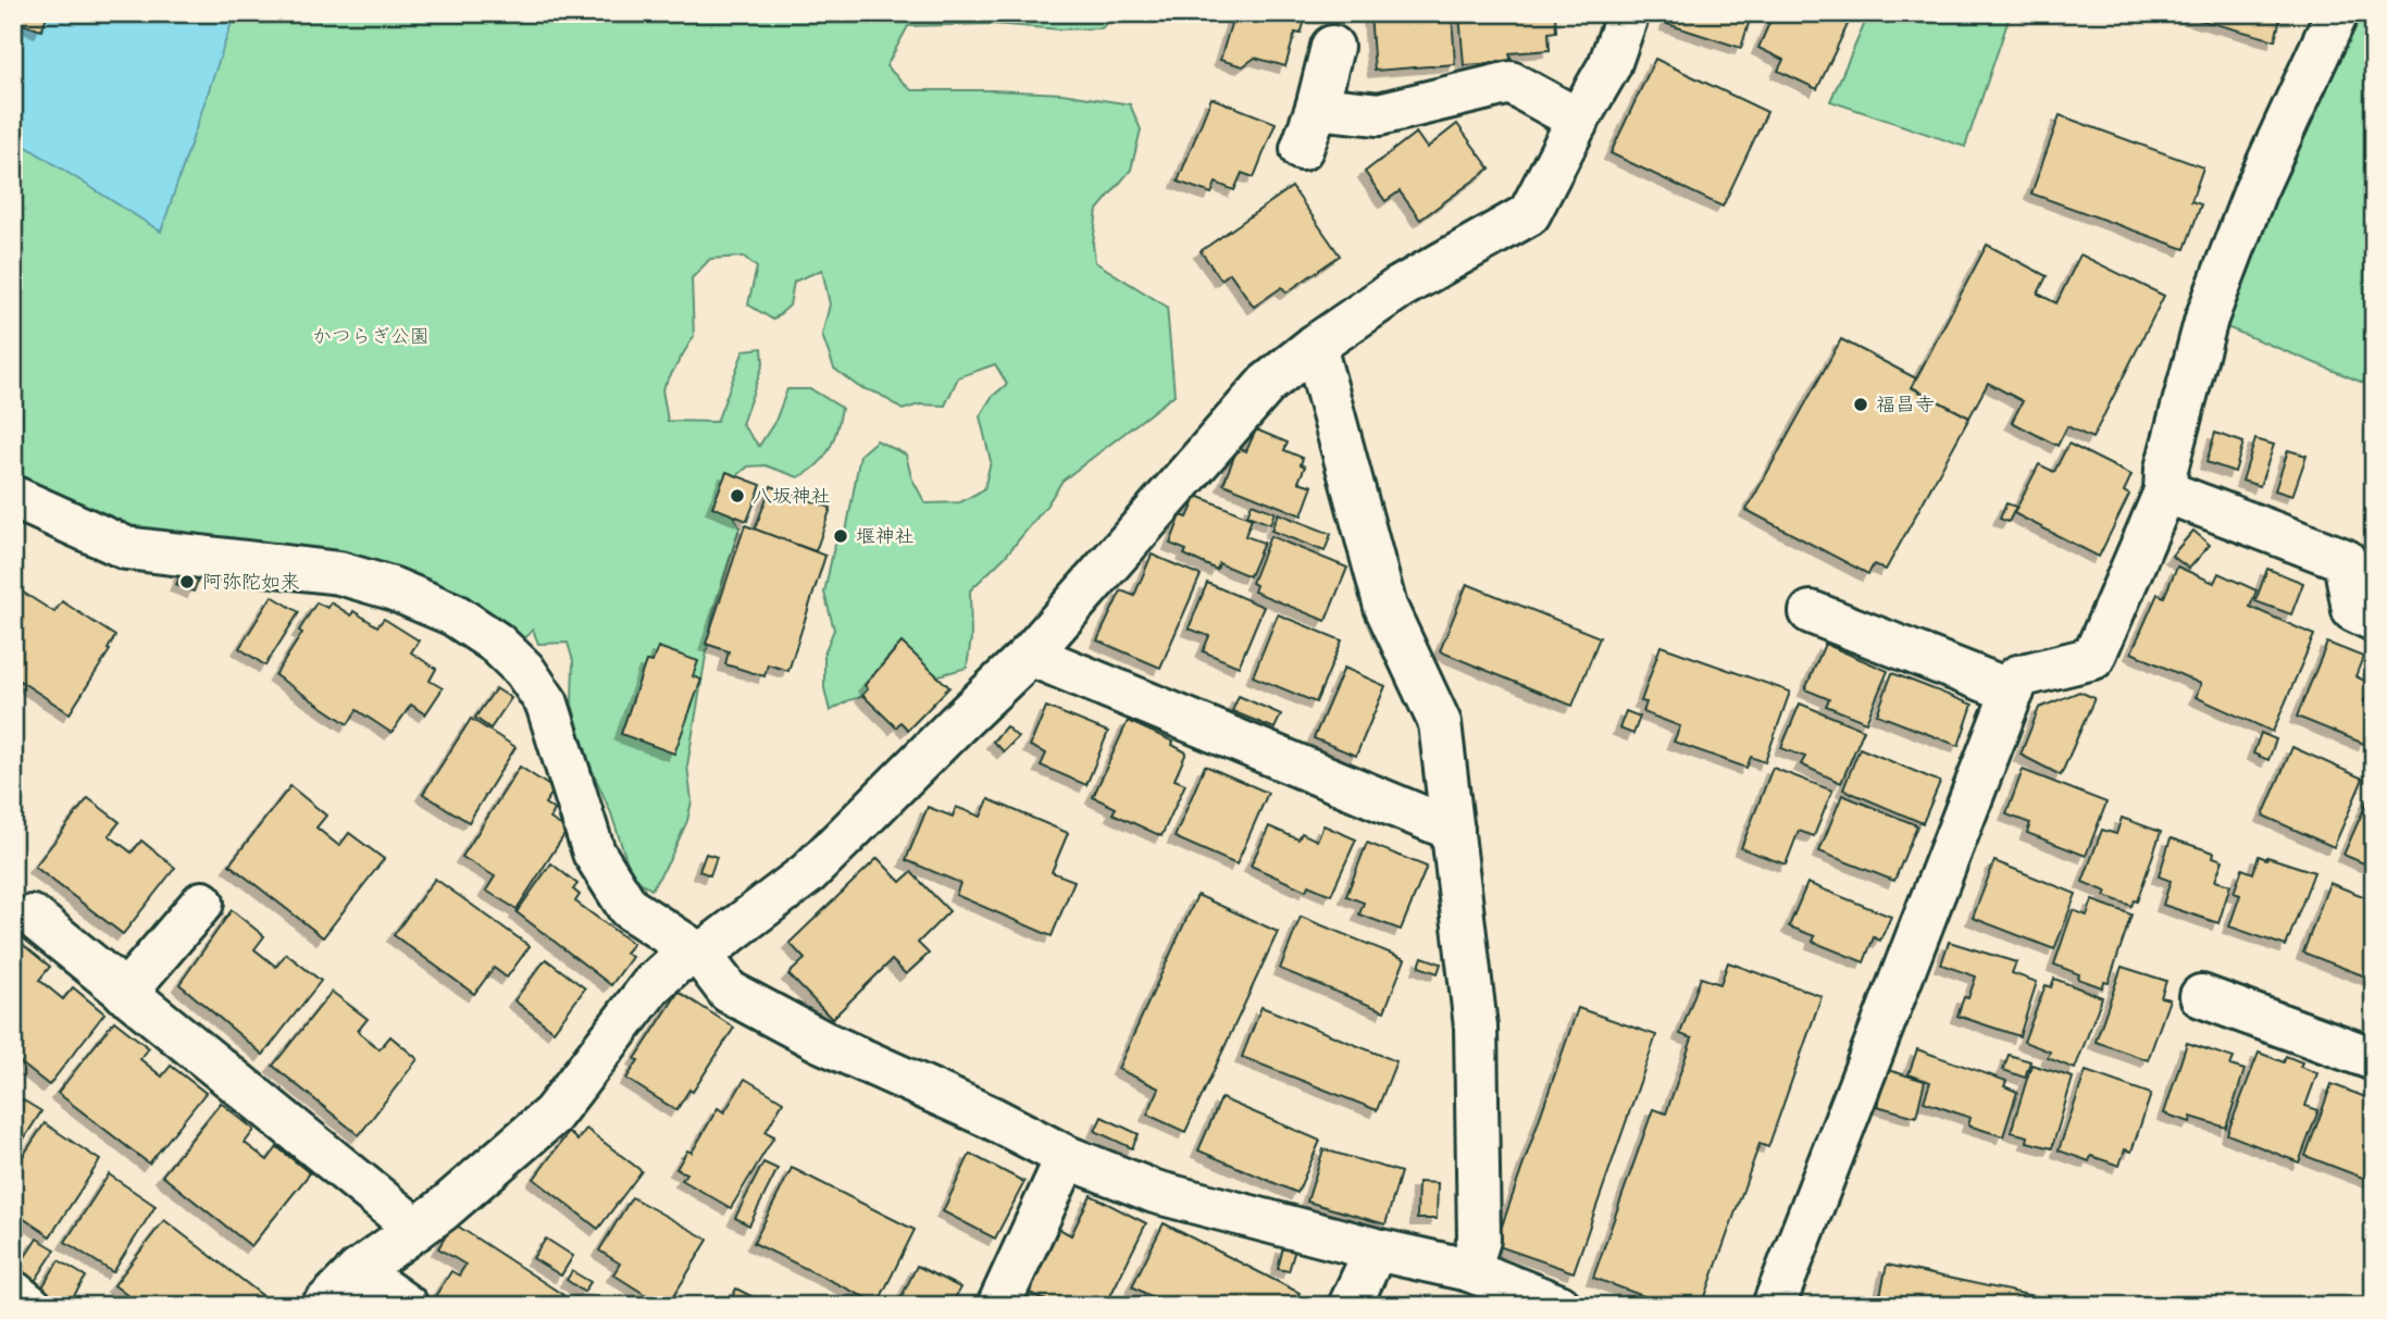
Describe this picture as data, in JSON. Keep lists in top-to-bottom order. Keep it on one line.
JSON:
{"parks":["かつらぎ公園"],"places":["福昌寺","八坂神社","堰神社","阿弥陀如来"]}
